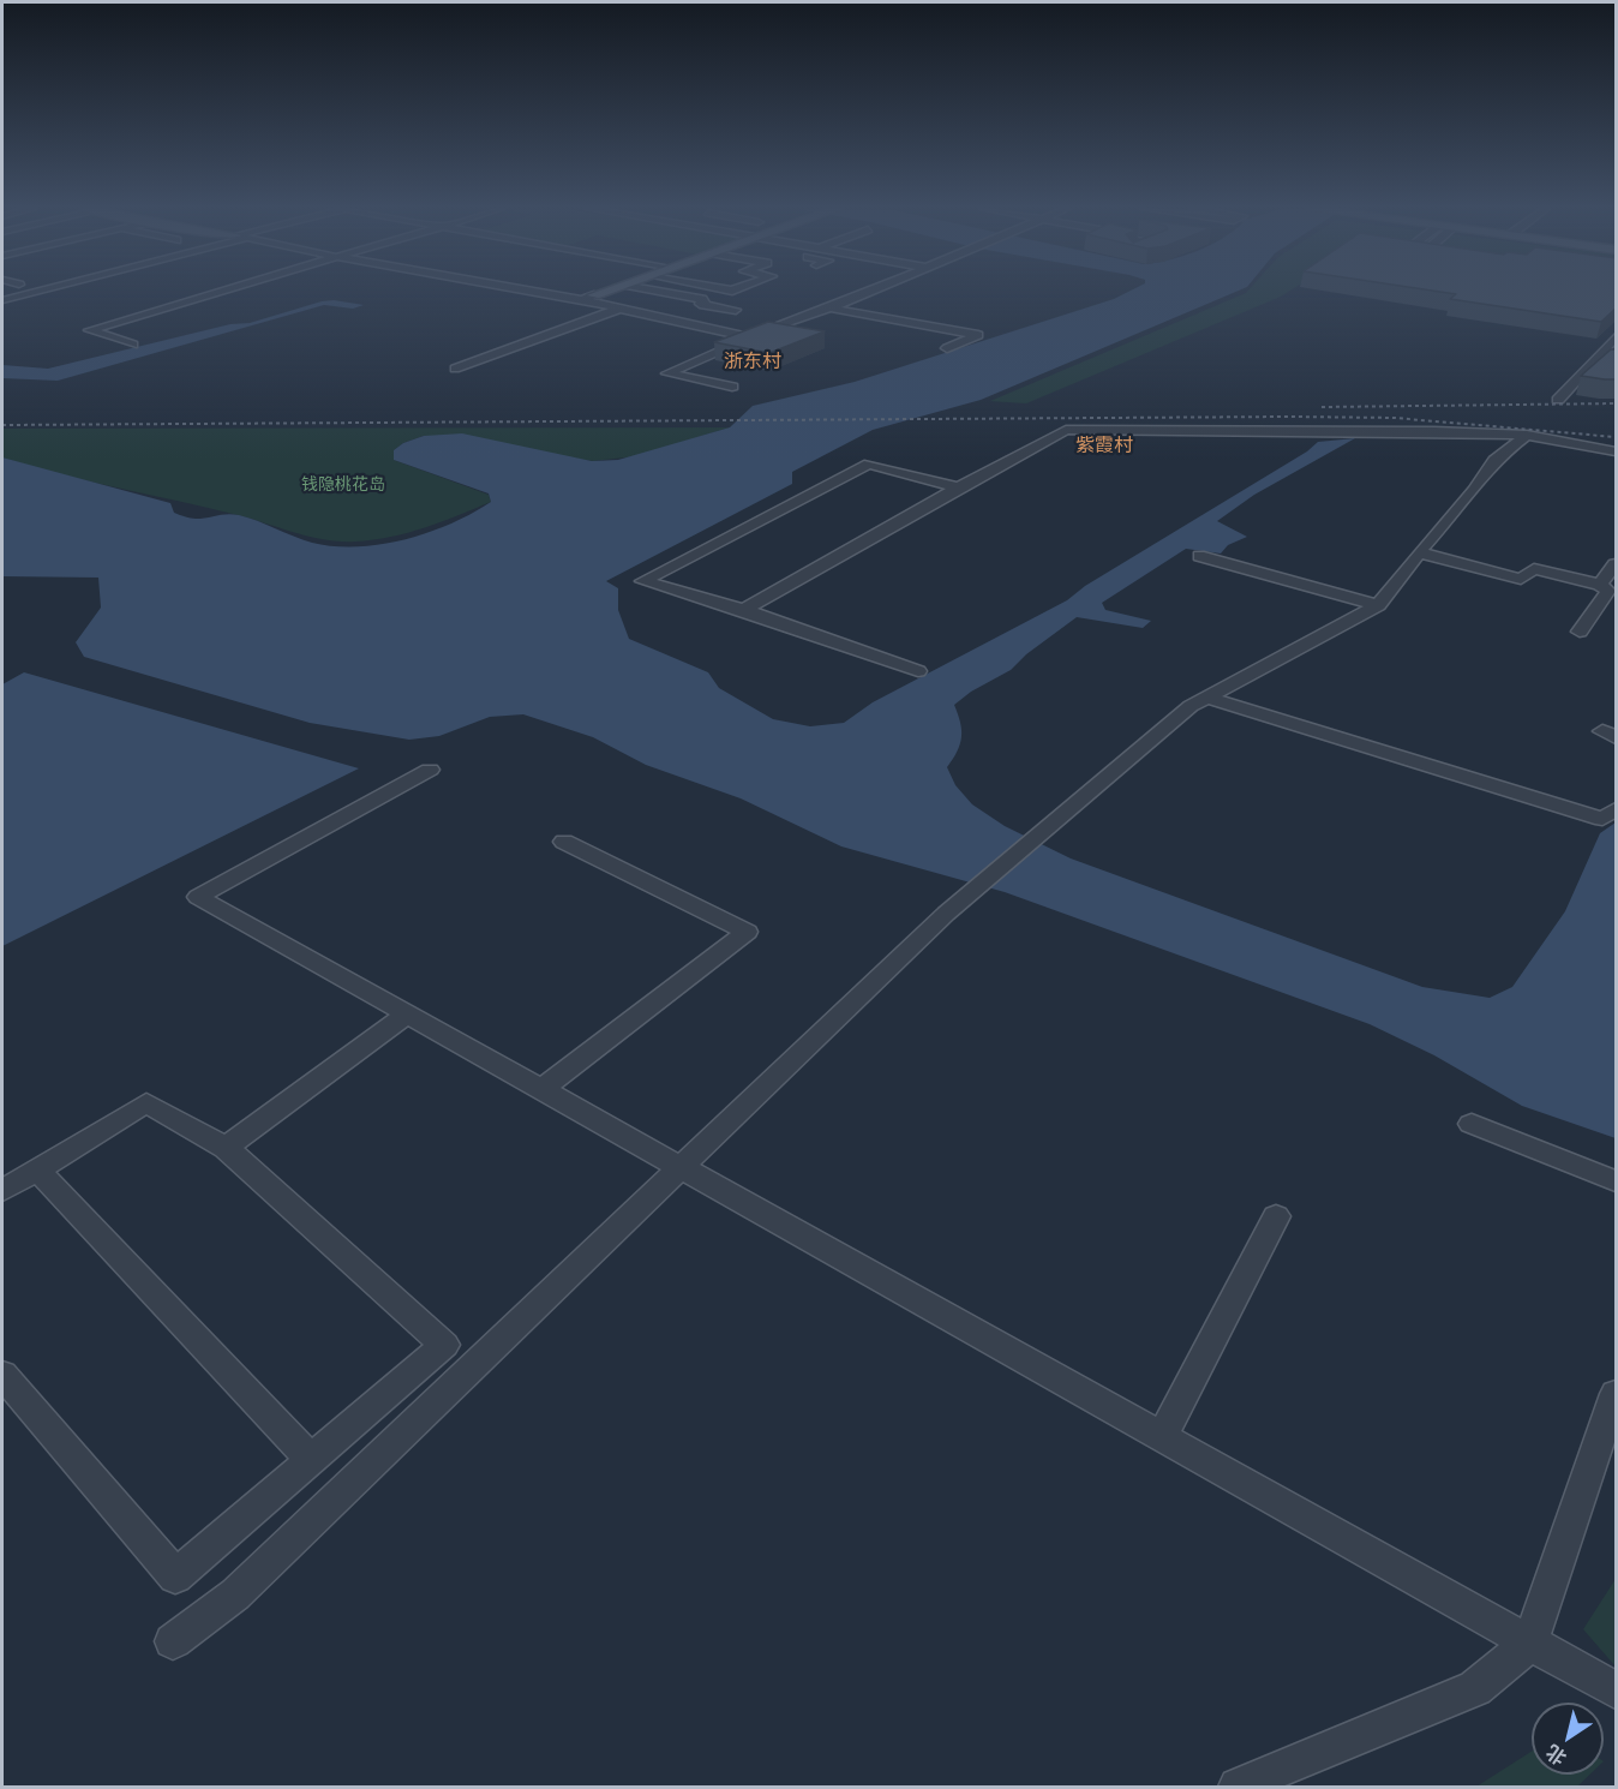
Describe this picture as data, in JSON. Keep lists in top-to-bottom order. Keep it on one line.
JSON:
{"districts":["浙东村","紫霞村"],"parks":["钱隐桃花岛"],"north":"bottom left"}
